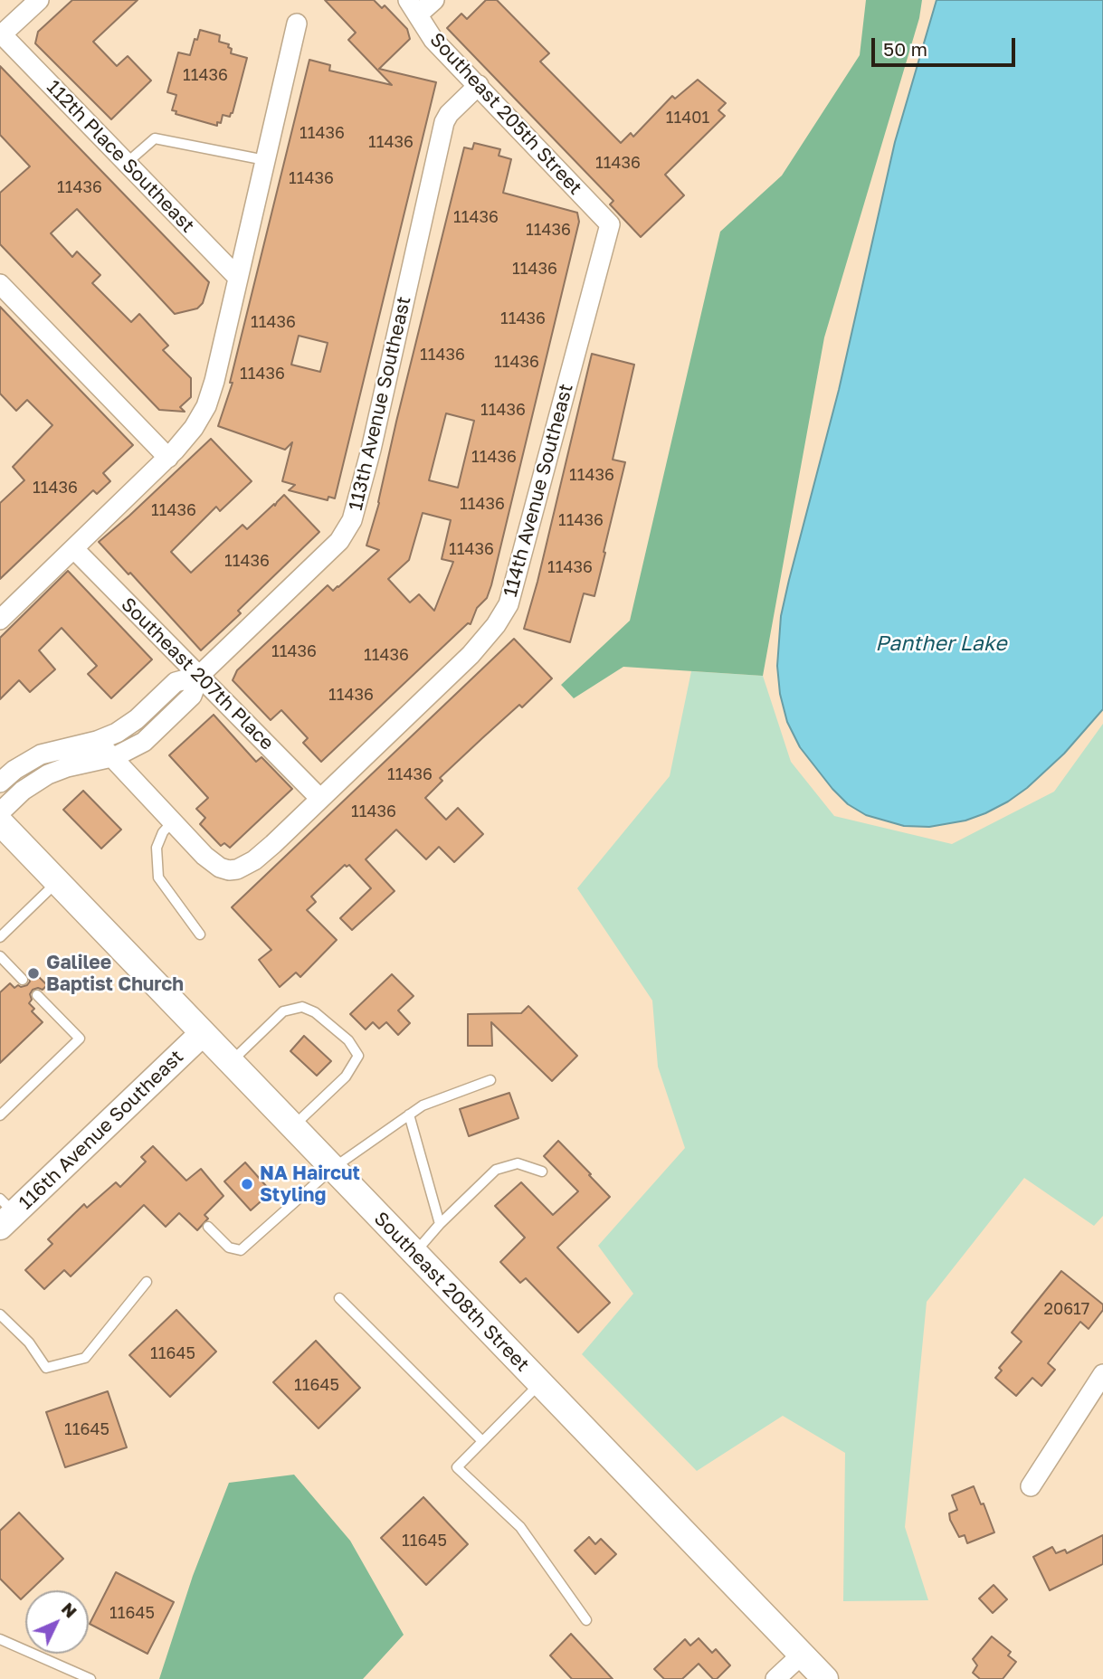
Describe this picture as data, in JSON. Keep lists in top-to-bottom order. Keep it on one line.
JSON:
{"streets":{"main road":["116th Avenue Southeast","Southeast 208th Street"],"street":["Southeast 205th Street","112th Place Southeast","113th Avenue Southeast","114th Avenue Southeast","Southeast 207th Place"]},"crossings":[["Southeast 205th Street","113th Avenue Southeast"],["Southeast 205th Street","114th Avenue Southeast"],["113th Avenue Southeast","Southeast 207th Place"],["114th Avenue Southeast","Southeast 207th Place"],["116th Avenue Southeast","Southeast 208th Street"]],"water":["Panther Lake"],"places":["Galilee Baptist Church","NA Haircut Styling"],"house_numbers":["11436","11401","11436","11436","11436","11436","11436","11436","11436","11436","11436","11436","11436","11436","11436","11436","11436","11436","11436","11436","11436","11436","11436","11436","11436","11436","11436","11436","11436","11436","20617","11645","11645","11645","11645","11645"],"scale_bar":"50 m","north":"top right"}
